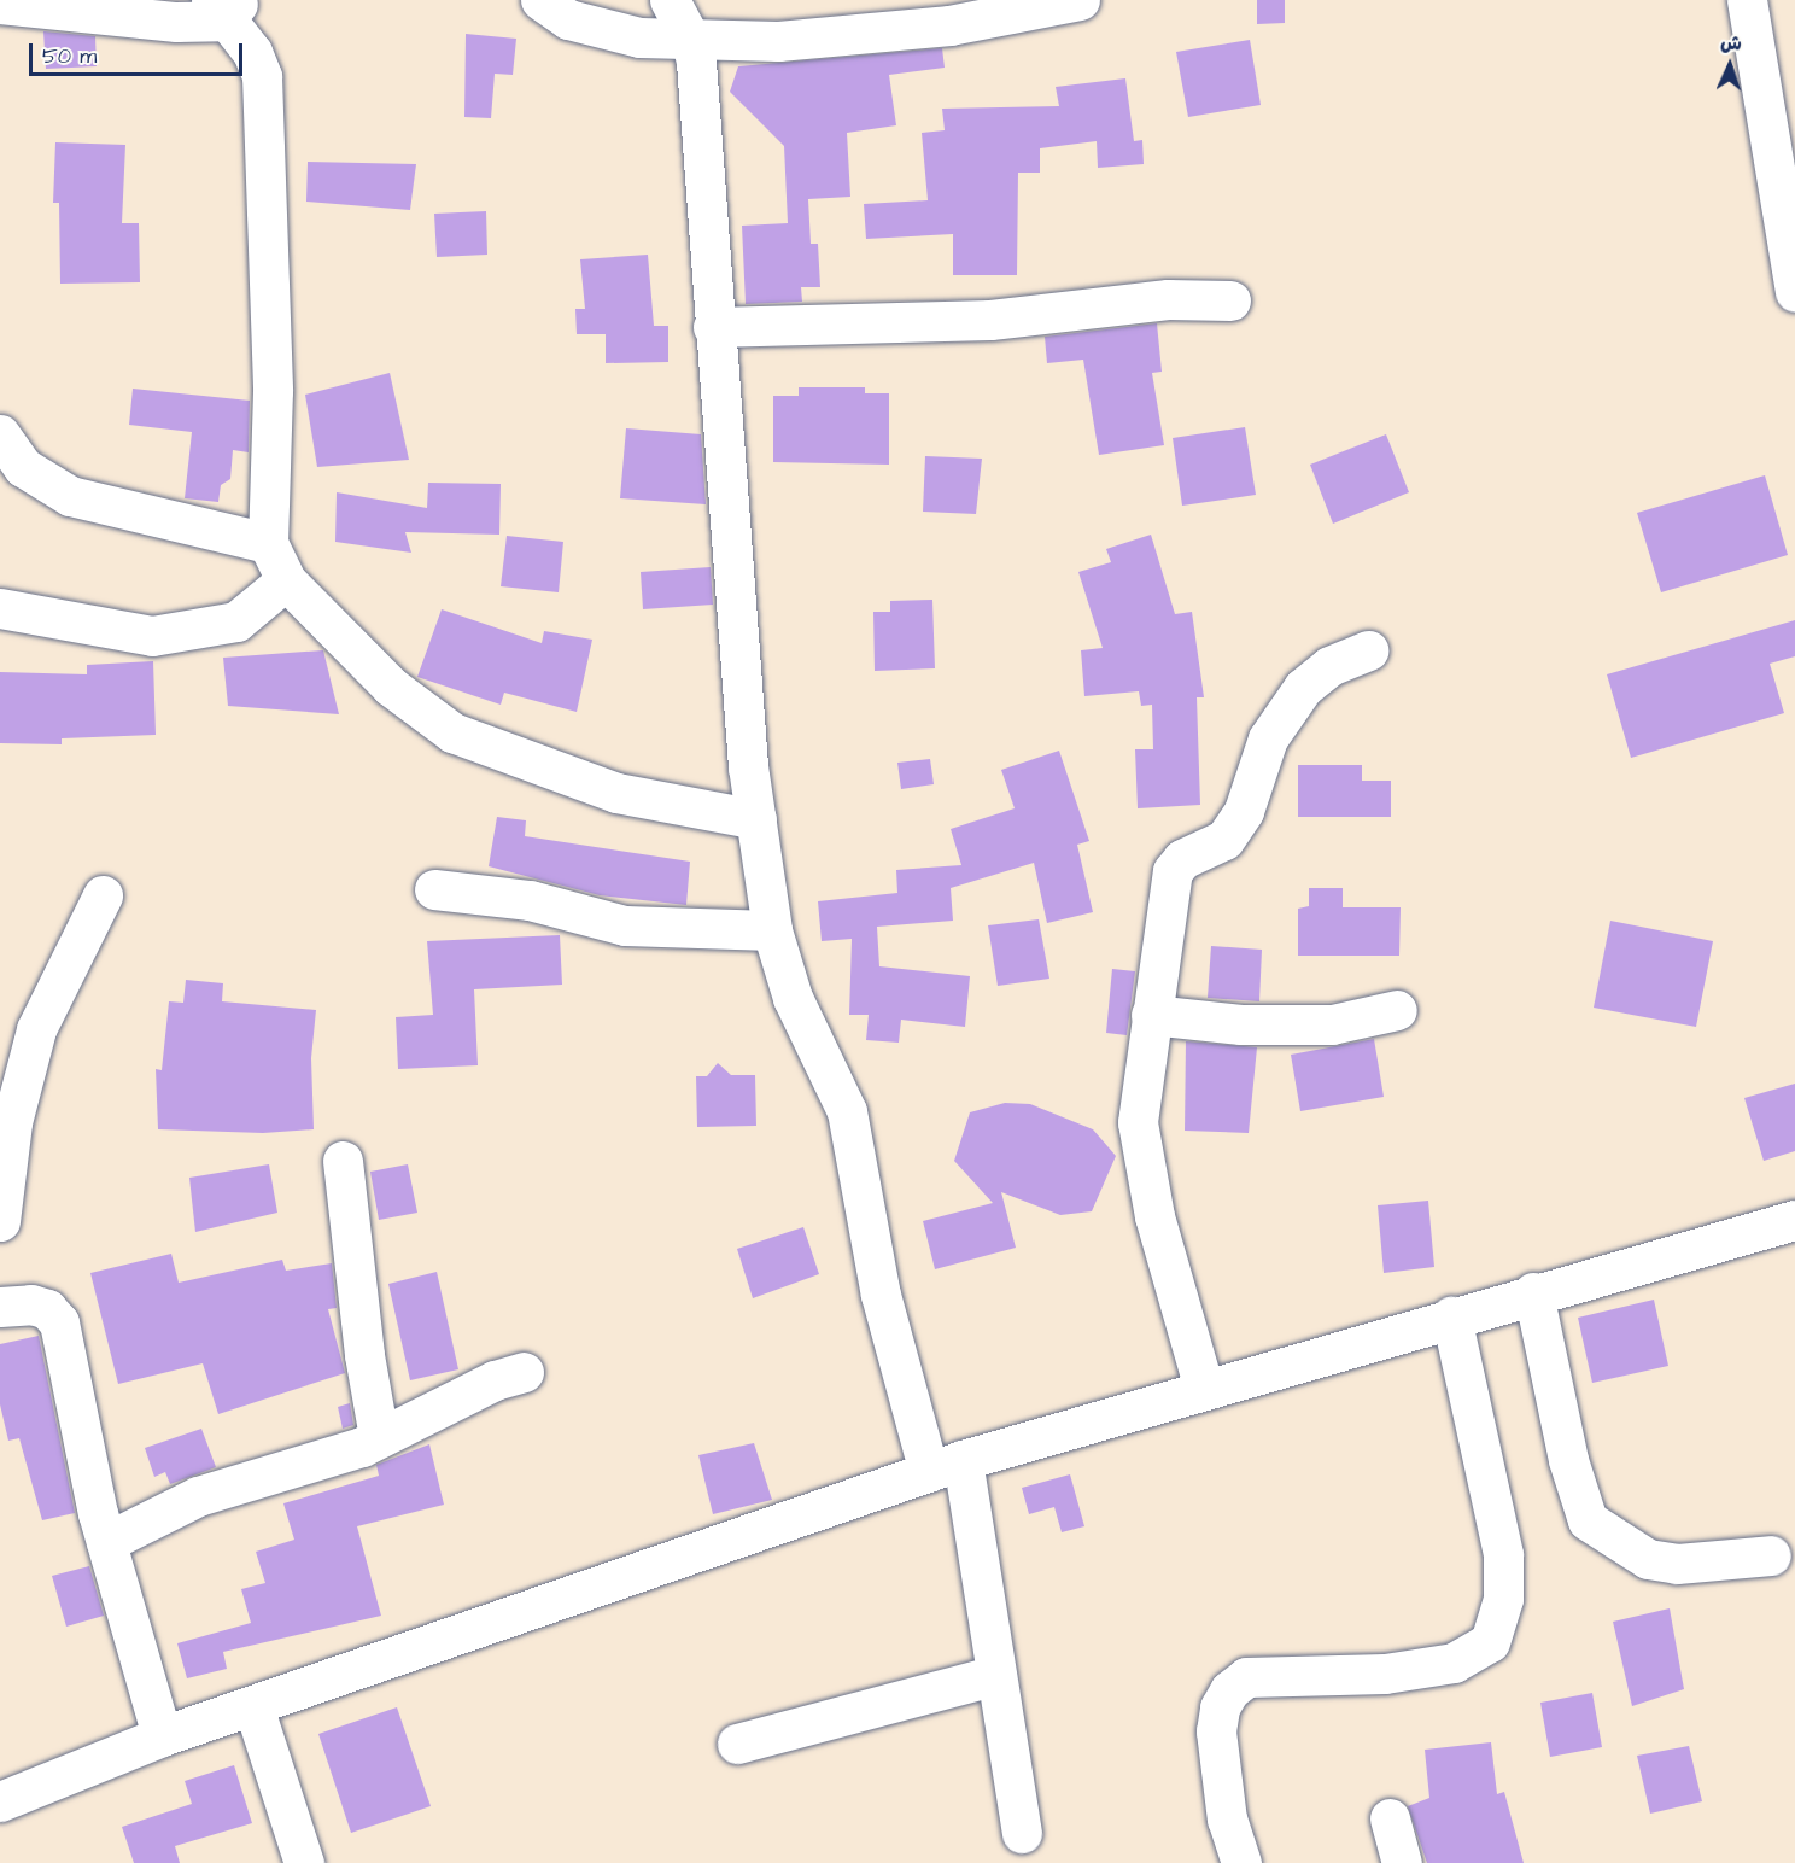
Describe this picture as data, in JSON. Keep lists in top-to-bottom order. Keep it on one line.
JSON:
{"scale_bar":"50 m","north":"top"}
